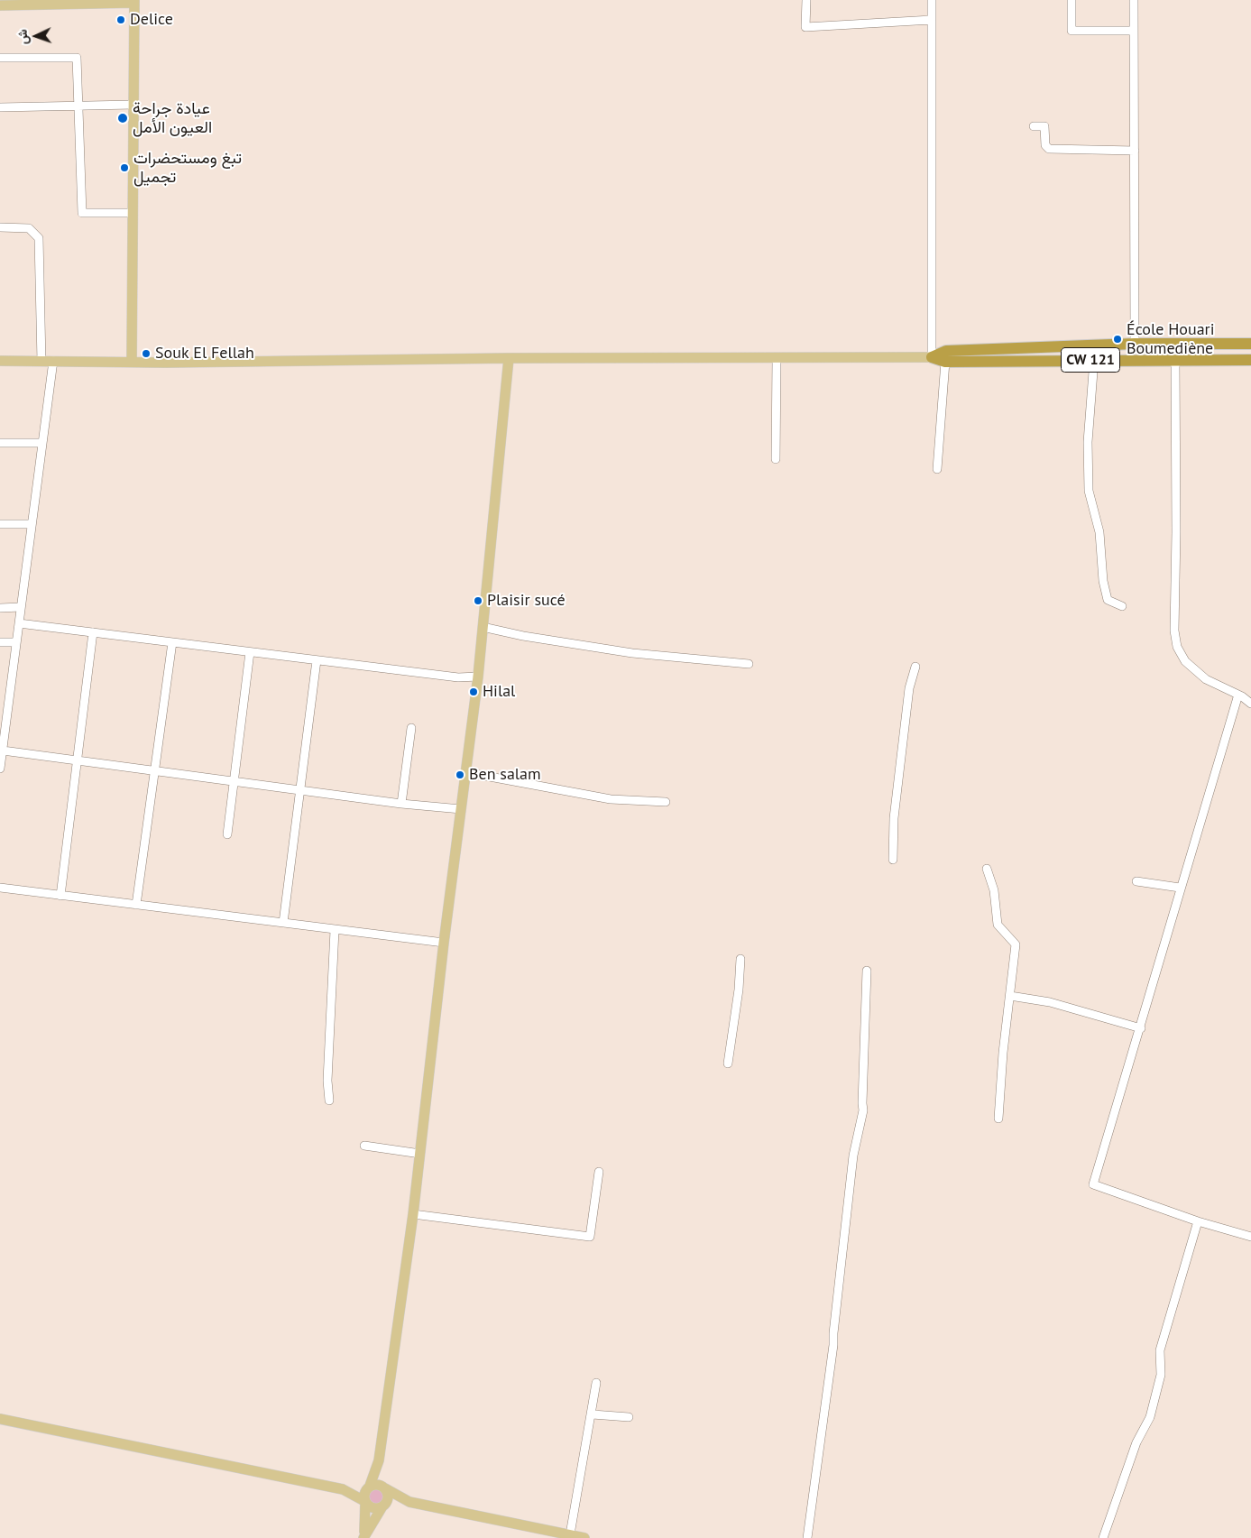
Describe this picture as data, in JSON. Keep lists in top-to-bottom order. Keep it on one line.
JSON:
{"streets":{"highway":["CW 121"]},"places":["Delice","عيادة جراحة العيون الأمل","تبغ ومستحضرات تجميل","École Houari Boumediène","Souk El Fellah","Plaisir sucé","Hilal","Ben salam"],"north":"left"}
